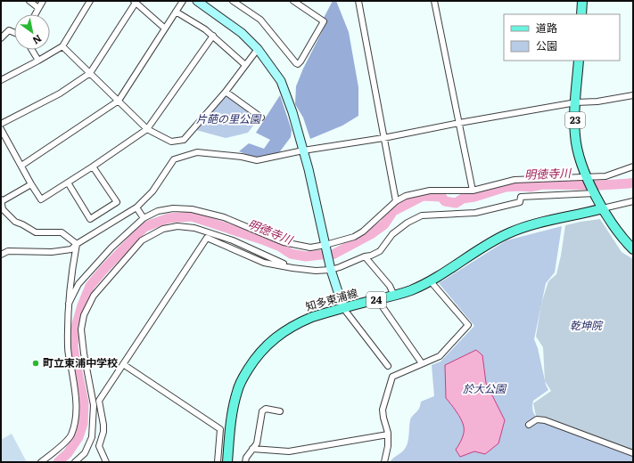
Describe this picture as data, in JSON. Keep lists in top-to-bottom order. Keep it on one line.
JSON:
{"streets":{"main road":["23","知多東浦線","24"]},"crossings":[["23","知多東浦線"]],"water":["明徳寺川"],"parks":["片葩の里公園","乾坤院","於大公園"],"places":["町立東浦中学校"],"legend":["道路","公園"],"north":"bottom right"}
